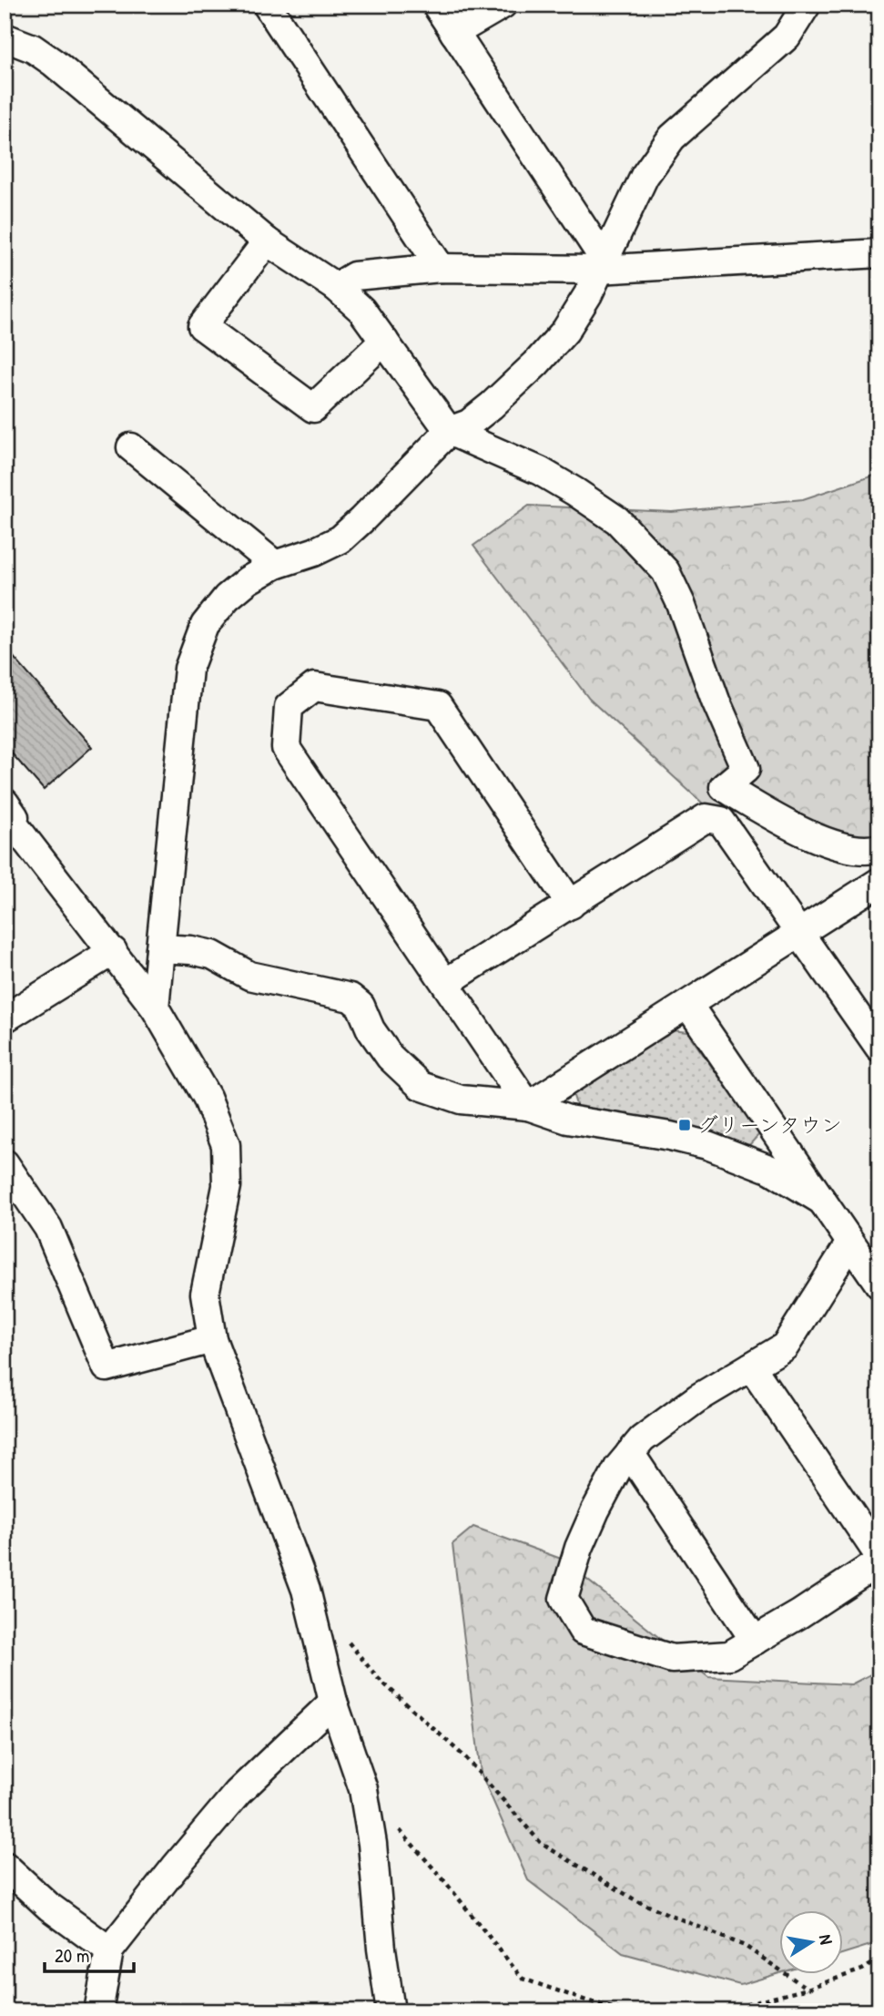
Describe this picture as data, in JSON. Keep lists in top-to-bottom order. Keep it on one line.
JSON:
{"places":{"transit":["グリーンタウン"]},"scale_bar":"20 m","north":"right"}
